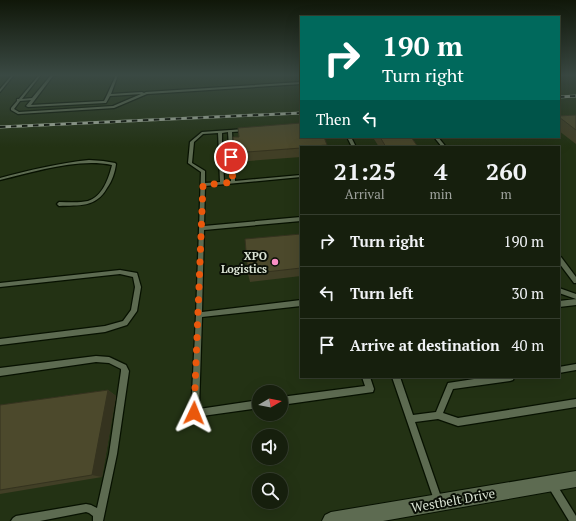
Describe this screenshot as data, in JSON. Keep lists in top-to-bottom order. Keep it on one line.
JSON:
{"streets":{"street":["Westbelt Drive"]},"places":["XPO Logistics"],"north":"right","page":{"turn":["190 m","Turn right"],"then":"Then","eta":["21:25","Arrival","4","min","260","m"],"list":[{"name":"Turn right","value":"190 m"},{"name":"Turn left","value":"30 m"},{"name":"Arrive at destination","value":"40 m"}]}}
